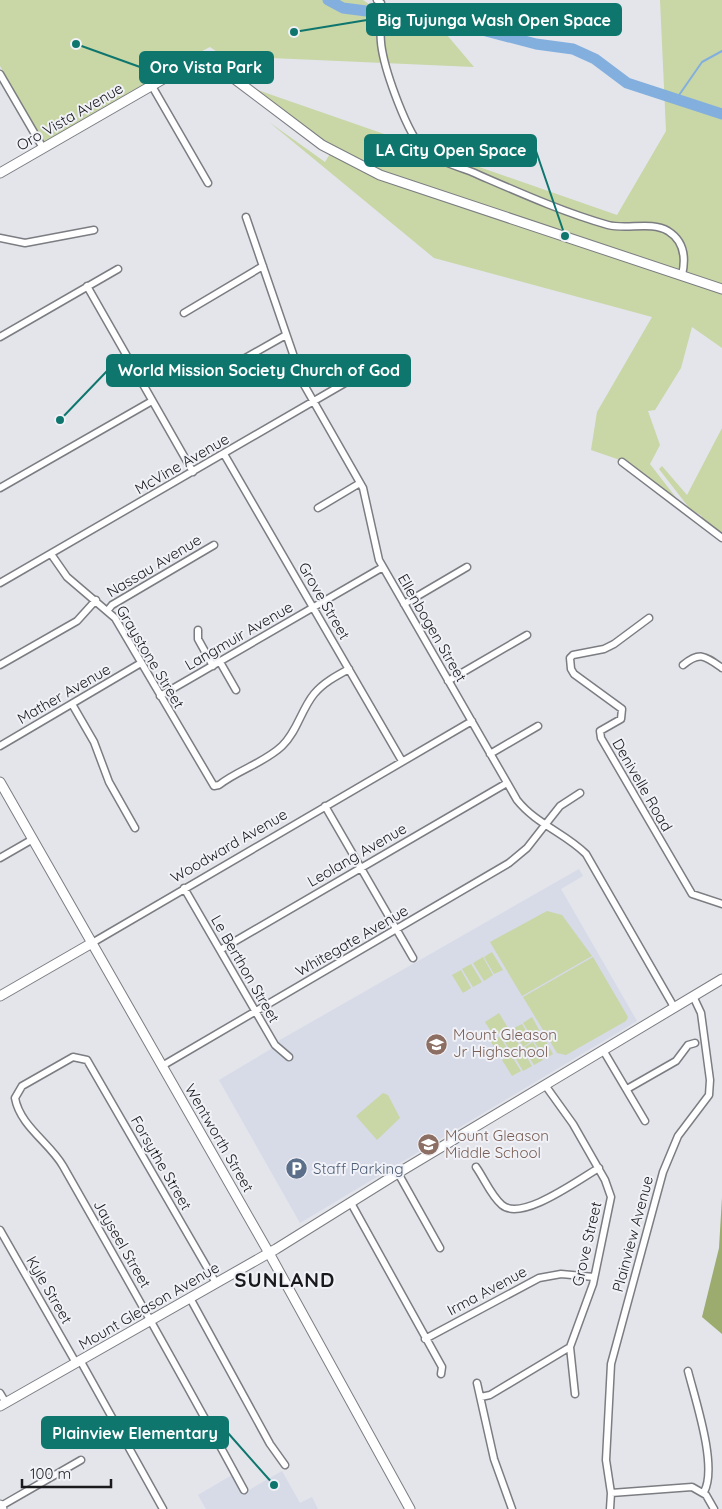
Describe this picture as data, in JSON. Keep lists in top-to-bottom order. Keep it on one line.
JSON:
{"streets":{"street":["Oro Vista Avenue","McVine Avenue","Nassau Avenue","Grove Street","Ellenbogen Street","Langmuir Avenue","Graystone Street","Mather Avenue","Denivelle Road","Woodward Avenue","Leolang Avenue","Whitegate Avenue","Le Berthon Street","Wentworth Street","Forsythe Street","Plainview Avenue","Jayseel Street","Kyle Street","Irma Avenue","Mount Gleason Avenue"]},"crossings":[["McVine Avenue","Grove Street"],["McVine Avenue","Ellenbogen Street"],["McVine Avenue","Graystone Street"],["Nassau Avenue","Graystone Street"],["Grove Street","Langmuir Avenue"],["Grove Street","Graystone Street"],["Grove Street","Woodward Avenue"],["Grove Street","Irma Avenue"],["Grove Street","Mount Gleason Avenue"],["Ellenbogen Street","Langmuir Avenue"],["Ellenbogen Street","Woodward Avenue"],["Ellenbogen Street","Leolang Avenue"],["Ellenbogen Street","Whitegate Avenue"],["Ellenbogen Street","Mount Gleason Avenue"],["Langmuir Avenue","Graystone Street"],["Graystone Street","Mather Avenue"],["Woodward Avenue","Le Berthon Street"],["Woodward Avenue","Wentworth Street"],["Leolang Avenue","Le Berthon Street"],["Whitegate Avenue","Le Berthon Street"],["Whitegate Avenue","Wentworth Street"],["Wentworth Street","Mount Gleason Avenue"],["Forsythe Street","Jayseel Street"],["Forsythe Street","Mount Gleason Avenue"],["Plainview Avenue","Mount Gleason Avenue"],["Jayseel Street","Mount Gleason Avenue"],["Kyle Street","Mount Gleason Avenue"]],"districts":["SUNLAND"],"places":{"other":["Big Tujunga Wash Open Space","Oro Vista Park","LA City Open Space","World Mission Society Church of God","Plainview Elementary"],"school or university":["Mount Gleason Jr Highschool","Mount Gleason Middle School"],"parking":["Staff Parking"]},"scale_bar":"100 m"}
